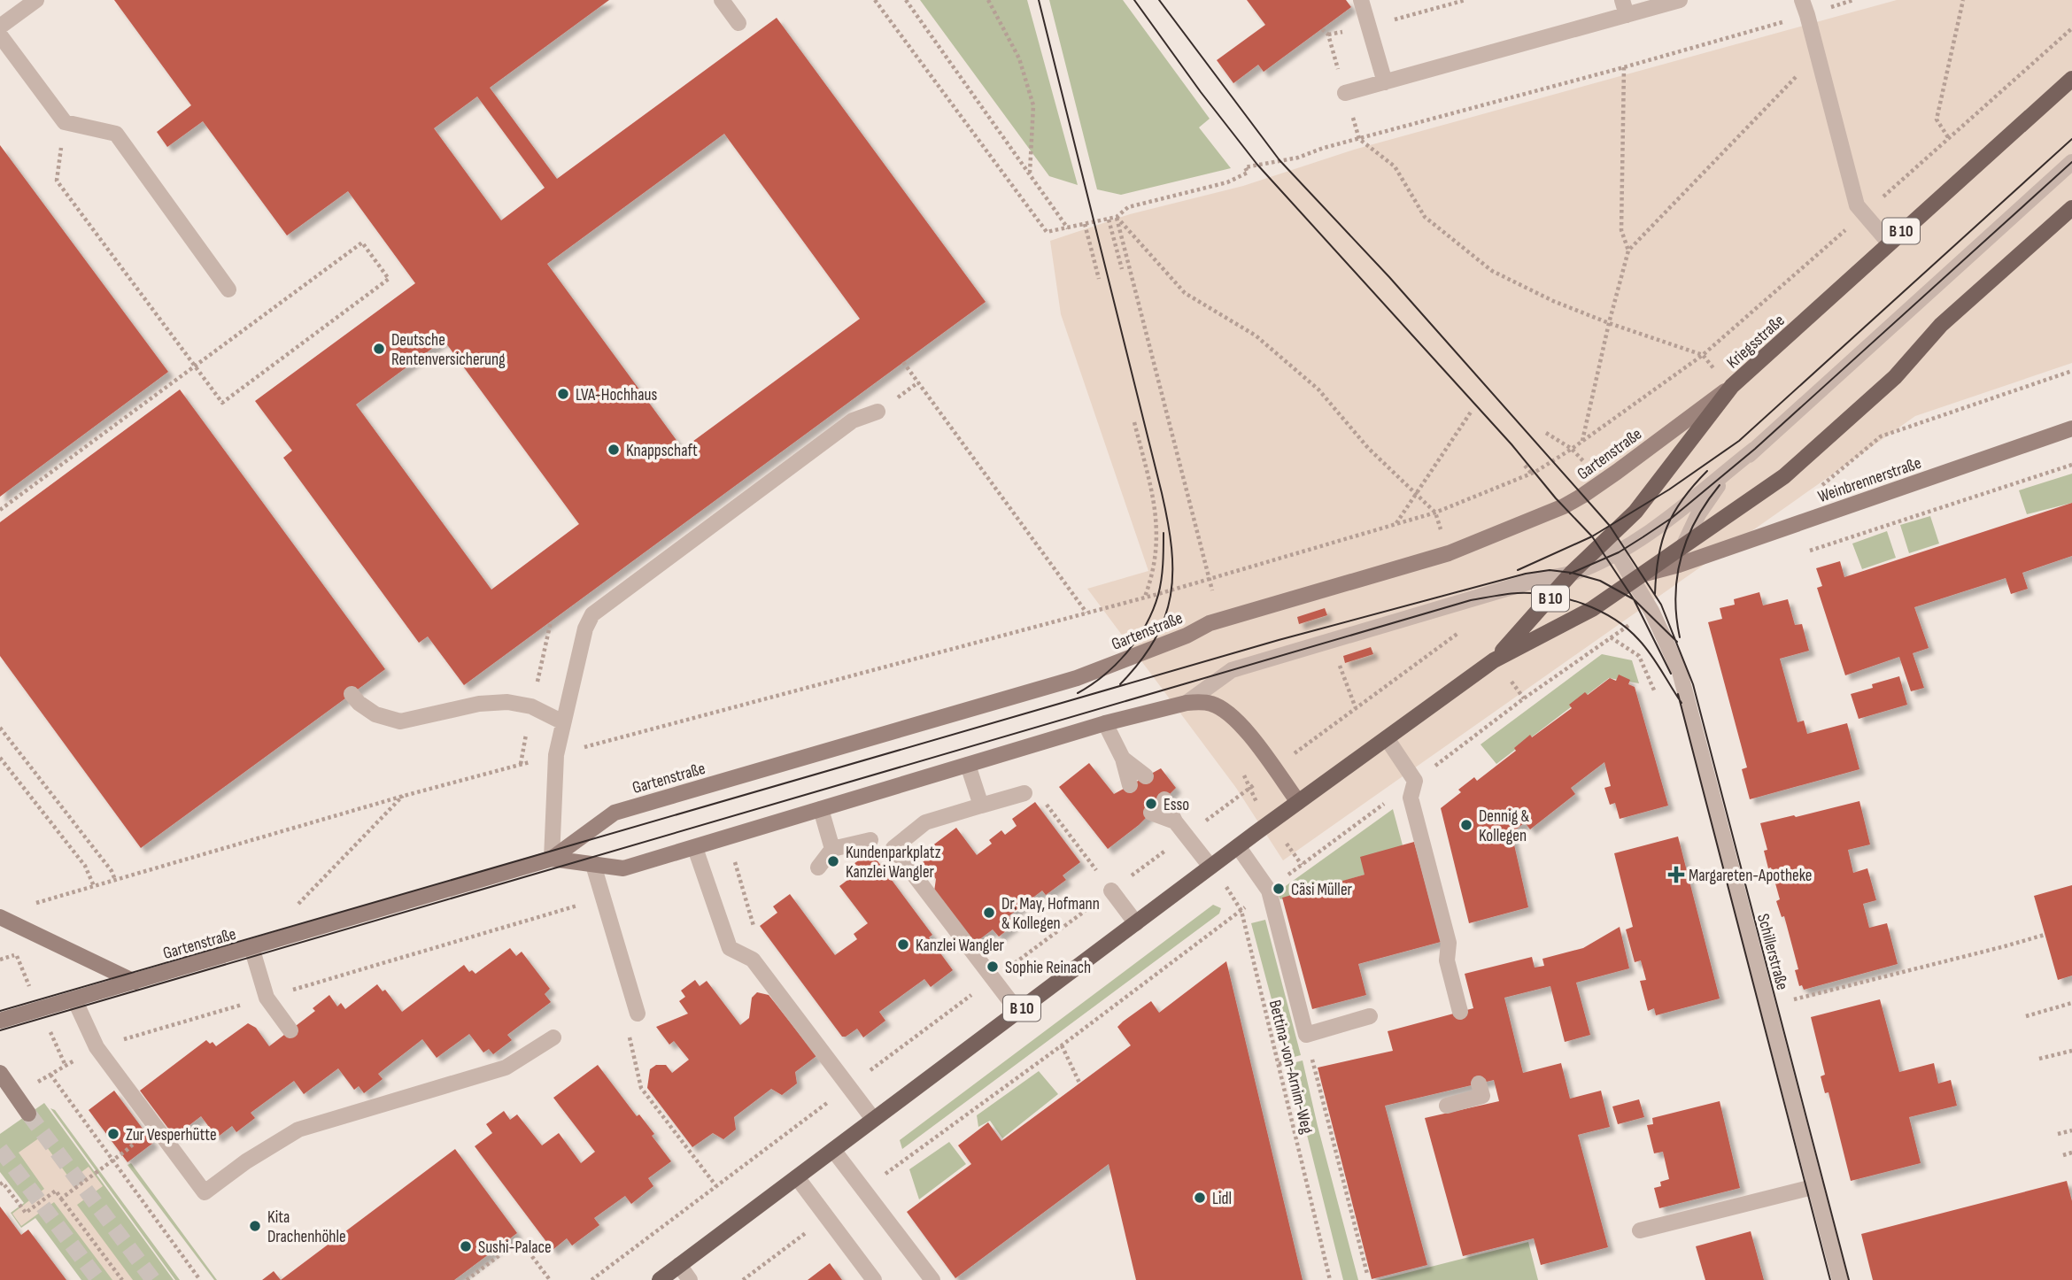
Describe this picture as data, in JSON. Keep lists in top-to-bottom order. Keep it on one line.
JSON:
{"streets":{"main road":["B 10","Kriegsstraße"],"street":["Gartenstraße","Weinbrennerstraße","Schillerstraße"],"path":["Bettina-von-Arnim-Weg"]},"crossings":[["B 10","Kriegsstraße"],["B 10","Gartenstraße"],["B 10","Weinbrennerstraße"],["B 10","Schillerstraße"],["B 10","Bettina-von-Arnim-Weg"],["Kriegsstraße","Gartenstraße"],["Kriegsstraße","Schillerstraße"],["Weinbrennerstraße","Schillerstraße"]],"places":{"other":["Deutsche Rentenversicherung","LVA-Hochhaus","Knappschaft","Esso","Dennig & Kollegen","Kundenparkplatz Kanzlei Wangler","Cäsi Müller","Dr. May, Hofmann & Kollegen","Kanzlei Wangler","Sophie Reinach","Zur Vesperhütte","Lidl","Kita Drachenhöhle","Sushi-Palace"],"health":["Margareten-Apotheke"]}}
